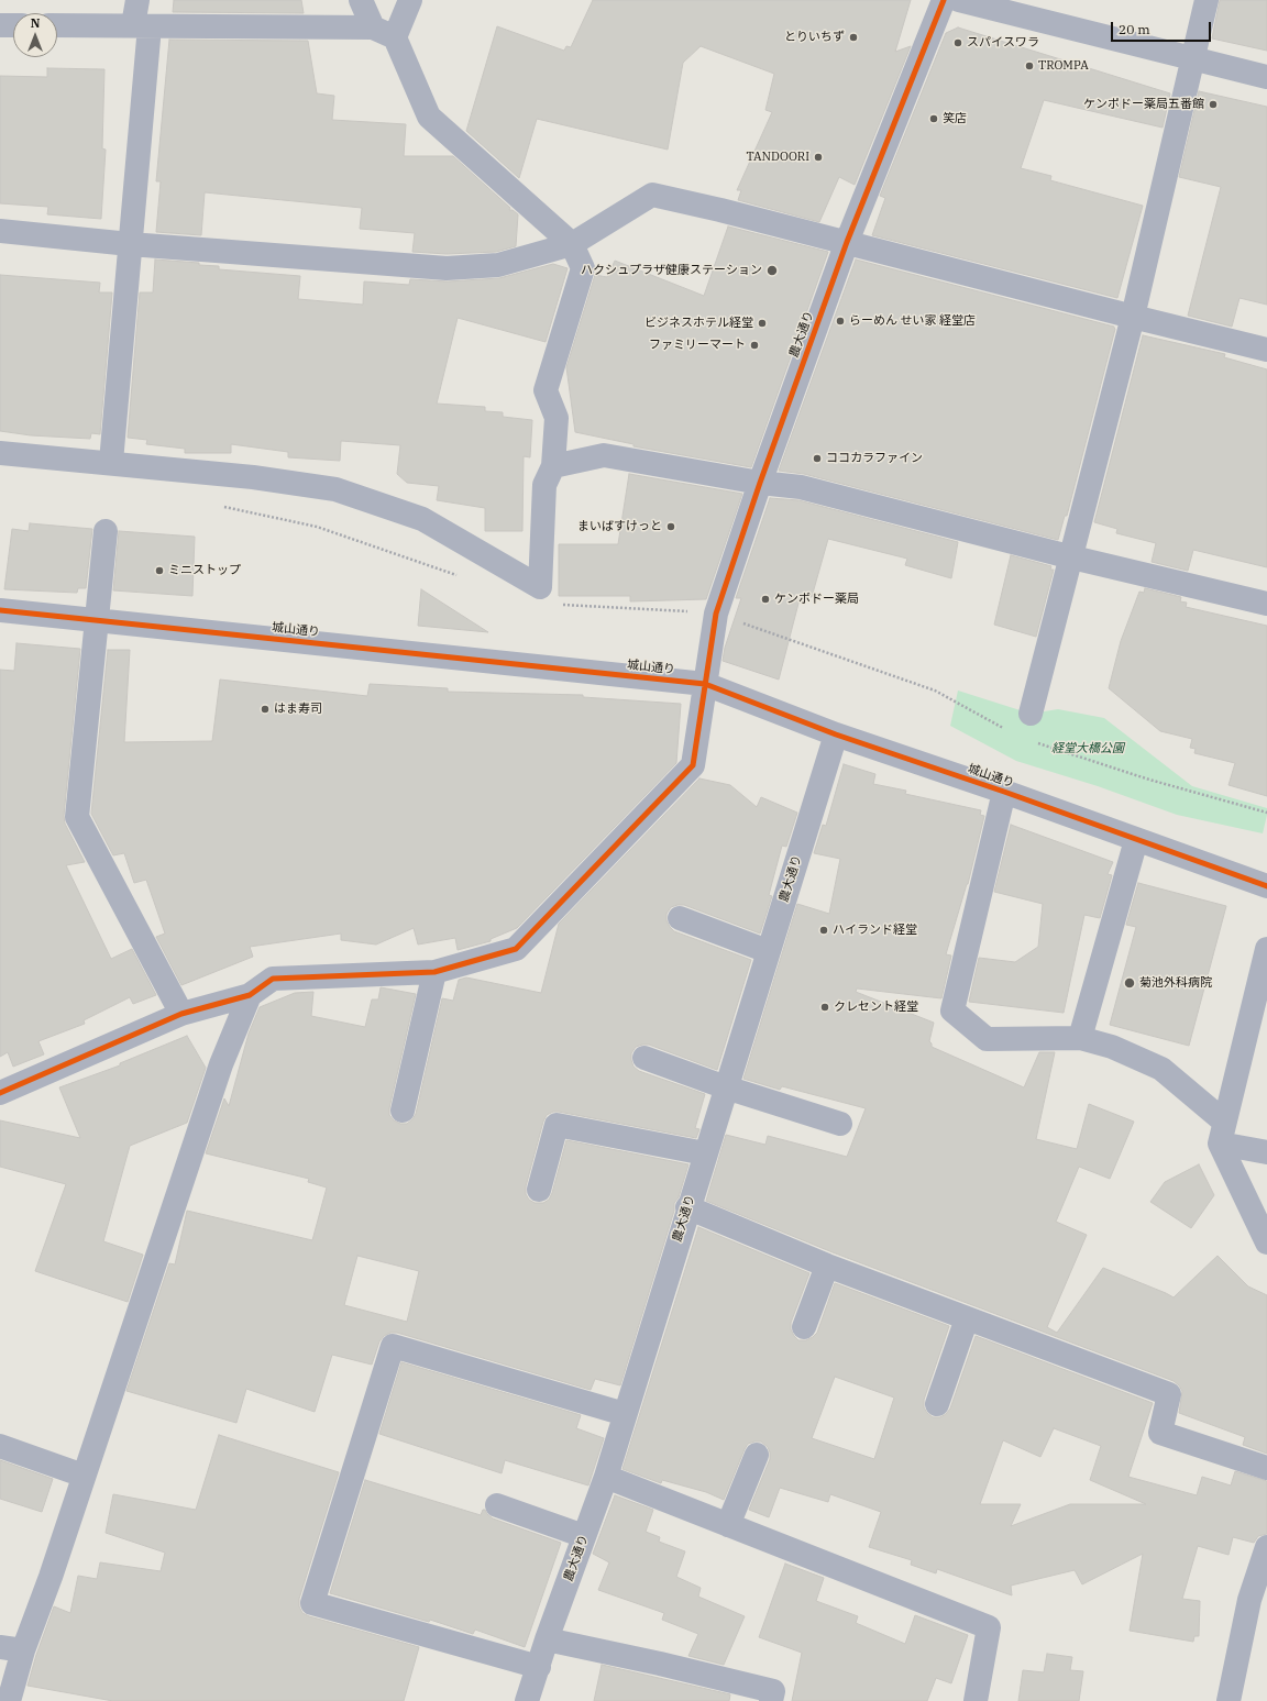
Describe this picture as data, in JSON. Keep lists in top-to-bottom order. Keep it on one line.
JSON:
{"streets":{"street":["農大通り","城山通り"]},"crossings":[["農大通り","城山通り"]],"parks":["経堂大橋公園"],"places":["とりいちず","スパイスワラ","TROMPA","ケンポドー薬局五番館","笑店","TANDOORI","ハクシュプラザ健康ステーション","らーめん せい家 経堂店","ビジネスホテル経堂","ファミリーマート","ココカラファイン","まいばすけっと","ミニストップ","ケンボドー薬局","はま寿司","ハイランド経堂","菊池外科病院","クレセント経堂"],"scale_bar":"20 m","north":"top"}
